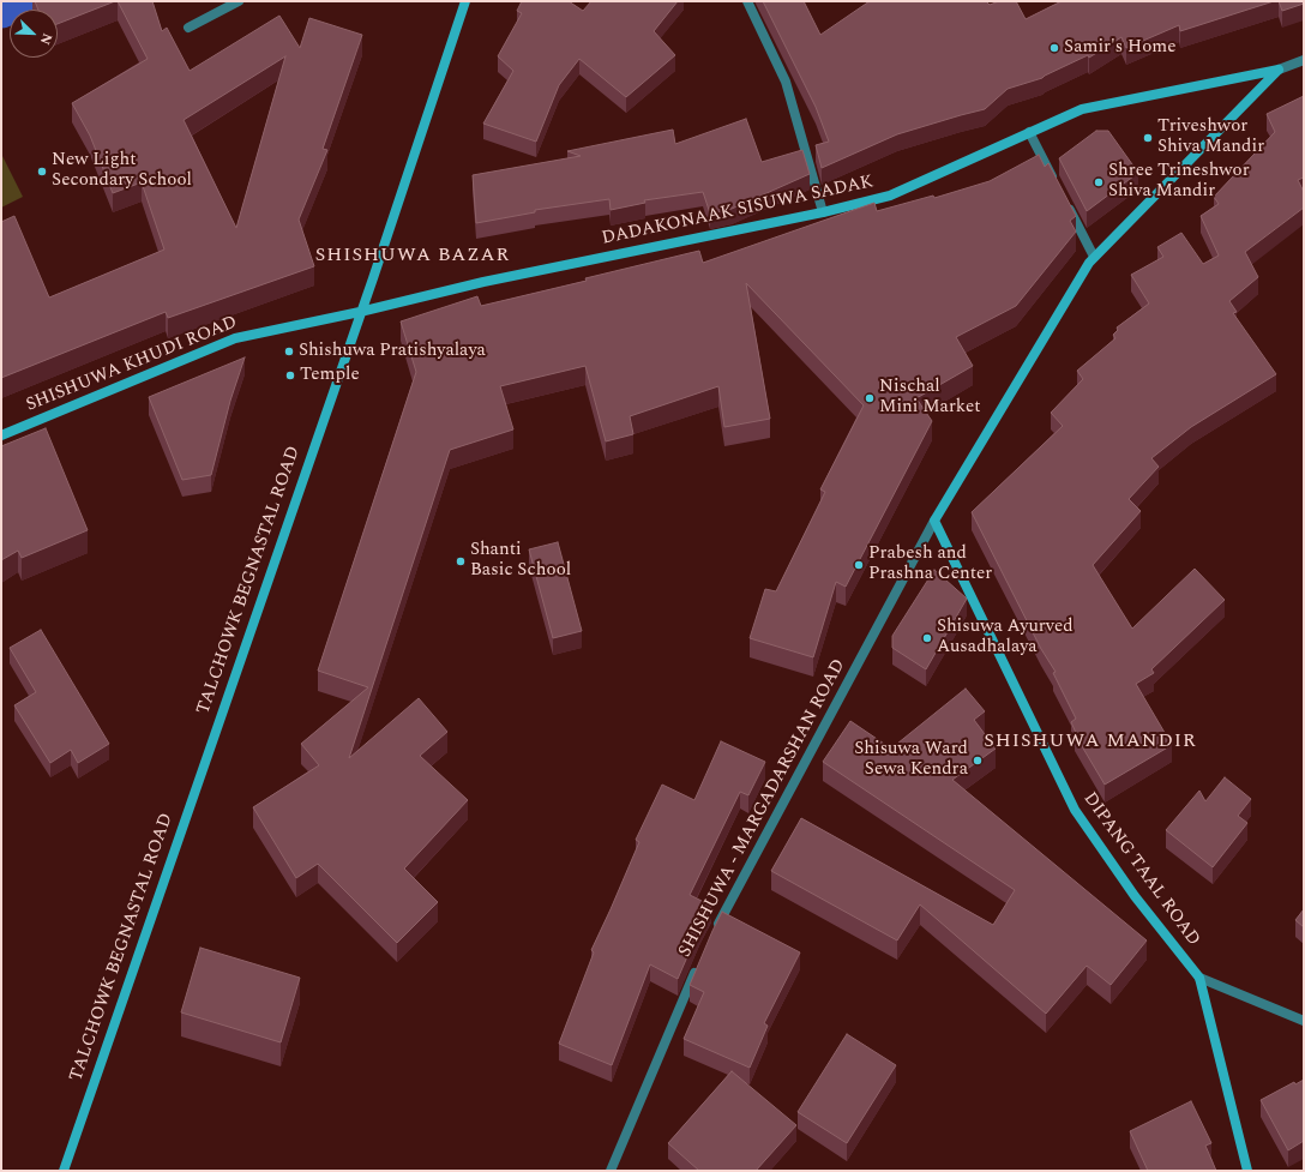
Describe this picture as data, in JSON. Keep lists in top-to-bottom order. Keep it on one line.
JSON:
{"streets":{"main road":["DADAKONAAK SISUWA SADAK","SHISHUWA KHUDI ROAD","TALCHOWK BEGNASTAL ROAD","DIPANG TAAL ROAD"],"street":["SHISHUWA - MARGADARSHAN ROAD"]},"crossings":[["DADAKONAAK SISUWA SADAK","SHISHUWA KHUDI ROAD"],["DADAKONAAK SISUWA SADAK","TALCHOWK BEGNASTAL ROAD"],["SHISHUWA KHUDI ROAD","TALCHOWK BEGNASTAL ROAD"],["SHISHUWA - MARGADARSHAN ROAD","DIPANG TAAL ROAD"]],"districts":["SHISHUWA BAZAR","SHISHUWA MANDIR"],"places":["Samir's Home","Triveshwor Shiva Mandir","New Light Secondary School","Shree Trineshwor Shiva Mandir","Shishuwa Pratishyalaya","Temple","Nischal Mini Market","Shanti Basic School","Prabesh and Prashna Center","Shisuwa Ayurved Ausadhalaya","Shisuwa Ward Sewa Kendra"],"north":"bottom right"}
